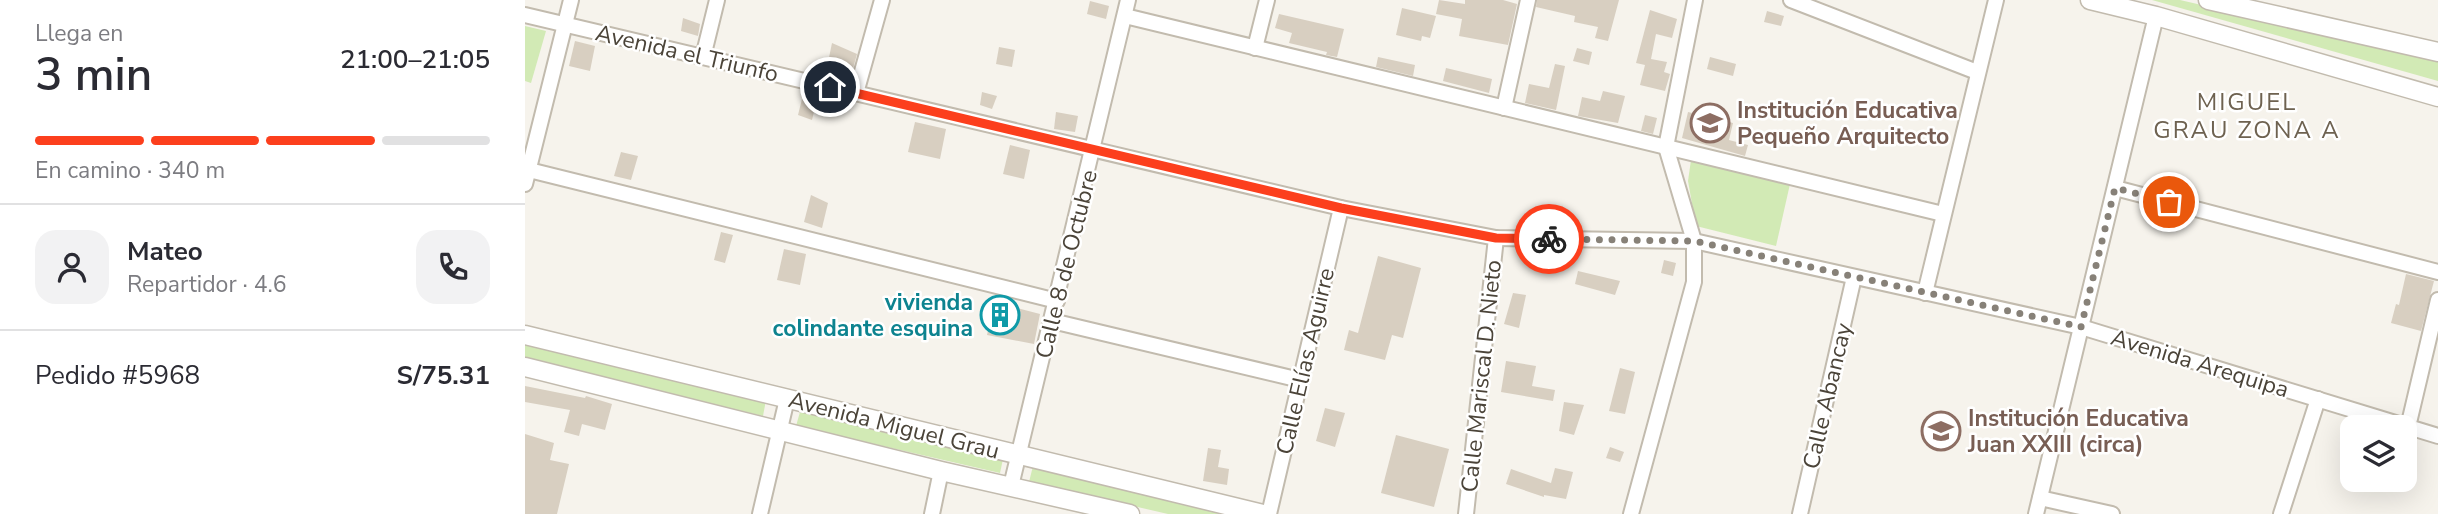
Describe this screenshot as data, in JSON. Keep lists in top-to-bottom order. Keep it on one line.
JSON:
{"streets":{"street":["Avenida el Triunfo","Calle 8 de Octubre","Calle Elías Aguirre","Avenida Arequipa","Calle Mariscal D. Nieto","Calle Abancay","Avenida Miguel Grau"]},"crossings":[["Avenida el Triunfo","Calle 8 de Octubre"],["Avenida el Triunfo","Avenida Arequipa"],["Calle 8 de Octubre","Avenida Arequipa"],["Calle 8 de Octubre","Avenida Miguel Grau"],["Calle Elías Aguirre","Avenida Arequipa"],["Avenida Arequipa","Calle Mariscal D. Nieto"],["Avenida Arequipa","Calle Abancay"]],"districts":["MIGUEL GRAU ZONA A"],"places":{"school or university":["Institución Educativa Pequeño Arquitecto","Institución Educativa Juan XXIII (circa)"],"building":["vivienda colindante esquina"]},"page":{"heading":["3 min","Llega en","21:00–21:05"],"panel":["Mateo","Repartidor · 4.6","Pedido #5968","S/75.31"],"bar":"En camino · 340 m"}}
